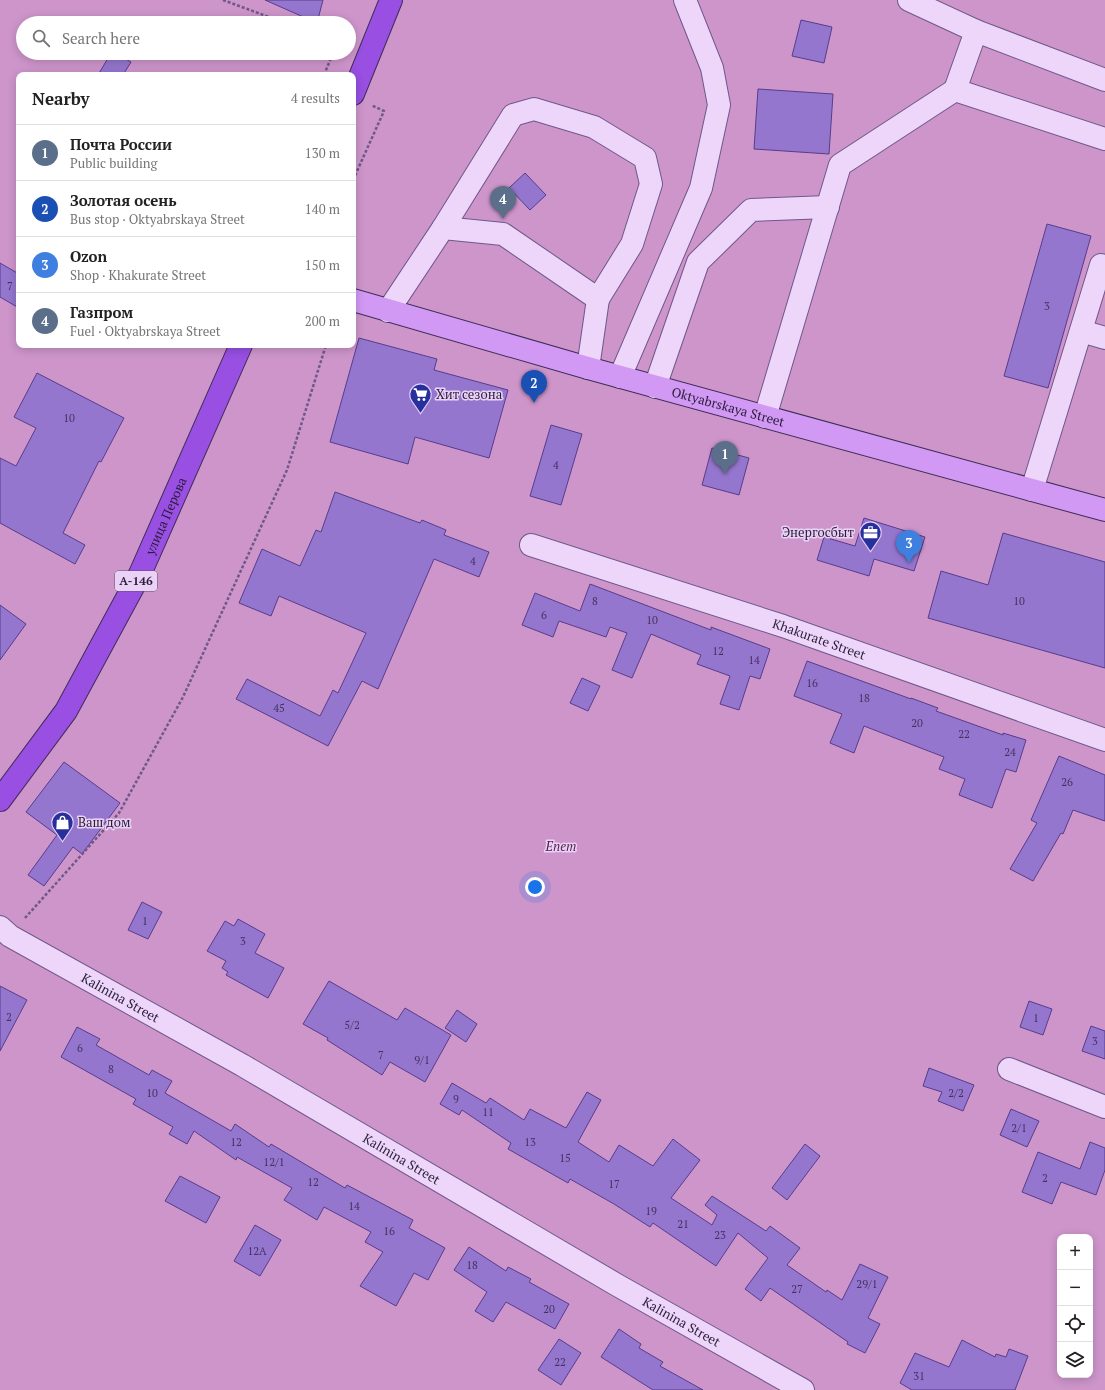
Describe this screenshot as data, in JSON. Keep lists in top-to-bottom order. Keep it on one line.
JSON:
{"streets":{"highway":["улица Перова","А-146"],"main road":["Oktyabrskaya Street"],"street":["Khakurate Street","Kalinina Street"]},"parks":["Enem"],"places":{"supermarket":["Хит сезона"],"office":["Энергосбыт"],"shop":["Ваш дом"]},"house_numbers":["7","3","10","4","4","8","10","6","10","12","14","16","18","45","20","22","24","26","1","3","2","1","5/2","3","6","7","9/1","8","10","2/2","9","11","2/1","12","13","15","12/1","2","12","17","14","19","21","16","23","12А","18","29/1","27","20","22","31"],"page":{"search":"Search here","heading":["Nearby","4 results"],"list":[{"mark":"1","name":"Почта России","note":"Public building","value":"130 m"},{"mark":"2","name":"Золотая осень","note":"Bus stop · Oktyabrskaya Street","value":"140 m"},{"mark":"3","name":"Ozon","note":"Shop · Khakurate Street","value":"150 m"},{"mark":"4","name":"Газпром","note":"Fuel · Oktyabrskaya Street","value":"200 m"}],"pins":["4","2","1","3"],"map_buttons":["+","−"]}}
